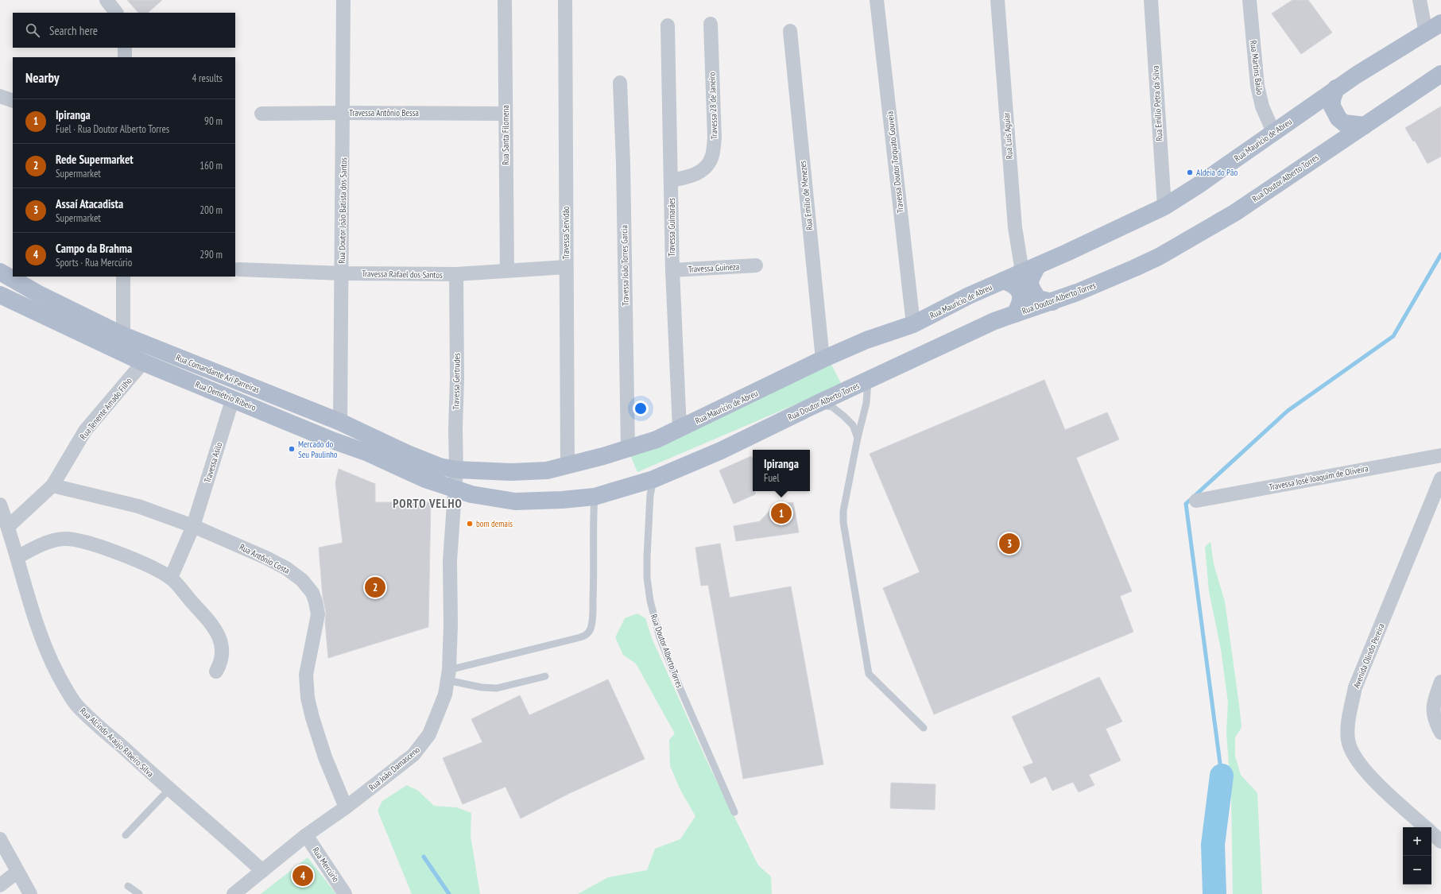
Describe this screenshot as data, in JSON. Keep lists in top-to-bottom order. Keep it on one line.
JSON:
{"streets":{"main road":["Rua Maurício de Abreu","Rua Doutor Alberto Torres","Rua Comandante Ari Parreiras","Rua Demétrio Ribeiro"],"street":["Rua Martins Baião","Rua Emílio Petra da Silva","Travessa 28 de Janeiro","Travessa Antônio Bessa","Rua Santa Filomena","Rua Luís Aguiar","Travessa Doutor Torquato Gouveia","Rua Emílio de Menezes","Rua Doutor João Batista dos Santos","Travessa Guimarães","Travessa Servidão","Travessa João Torres Garcia","Travessa Guineza","Travessa Rafael dos Santos","Travessa Gertrudes","Rua Tenente Amado Filho","Travessa Asilo","Travessa José Joaquim de Oliveira","Rua Antônio Costa","Avenida Olindo Pereira","Rua Alcindo Araújo Ribeiro Silva","Rua João Damasceno","Rua Mercúrio"]},"crossings":[["Rua Martins Baião","Rua Maurício de Abreu"],["Rua Emílio Petra da Silva","Rua Maurício de Abreu"],["Travessa 28 de Janeiro","Travessa Guimarães"],["Travessa Antônio Bessa","Rua Santa Filomena"],["Travessa Antônio Bessa","Rua Doutor João Batista dos Santos"],["Rua Santa Filomena","Travessa Rafael dos Santos"],["Rua Luís Aguiar","Rua Maurício de Abreu"],["Rua Maurício de Abreu","Travessa Doutor Torquato Gouveia"],["Rua Maurício de Abreu","Rua Emílio de Menezes"],["Rua Maurício de Abreu","Travessa Guimarães"],["Rua Maurício de Abreu","Travessa Servidão"],["Rua Maurício de Abreu","Travessa João Torres Garcia"],["Rua Maurício de Abreu","Rua Comandante Ari Parreiras"],["Rua Maurício de Abreu","Travessa Gertrudes"],["Rua Doutor Alberto Torres","Travessa Gertrudes"],["Rua Doutor Alberto Torres","Rua Demétrio Ribeiro"],["Rua Doutor Alberto Torres","Rua João Damasceno"],["Rua Doutor João Batista dos Santos","Travessa Rafael dos Santos"],["Rua Doutor João Batista dos Santos","Rua Comandante Ari Parreiras"],["Travessa Guimarães","Travessa Guineza"],["Travessa Servidão","Travessa Rafael dos Santos"],["Travessa Rafael dos Santos","Travessa Gertrudes"],["Travessa Gertrudes","Rua Demétrio Ribeiro"],["Travessa Gertrudes","Rua João Damasceno"],["Rua Demétrio Ribeiro","Rua Tenente Amado Filho"],["Rua Demétrio Ribeiro","Travessa Asilo"],["Rua Demétrio Ribeiro","Rua João Damasceno"],["Rua Tenente Amado Filho","Rua Antônio Costa"],["Rua Tenente Amado Filho","Rua Alcindo Araújo Ribeiro Silva"],["Travessa Asilo","Rua Antônio Costa"],["Rua Antônio Costa","Rua João Damasceno"],["Rua Alcindo Araújo Ribeiro Silva","Rua João Damasceno"],["Rua João Damasceno","Rua Mercúrio"]],"districts":["PORTO VELHO"],"places":["Aldeia do Pão","Mercado do Seu Paulinho","bom demais"],"page":{"search":"Search here","heading":["Nearby","4 results"],"list":[{"mark":"1","name":"Ipiranga","note":"Fuel · Rua Doutor Alberto Torres","value":"90 m"},{"mark":"2","name":"Rede Supermarket","note":"Supermarket","value":"160 m"},{"mark":"3","name":"Assaí Atacadista","note":"Supermarket","value":"200 m"},{"mark":"4","name":"Campo da Brahma","note":"Sports · Rua Mercúrio","value":"290 m"}],"popup":["Ipiranga","Fuel"],"pins":["1","3","2","4"],"map_buttons":["+","−"]}}
